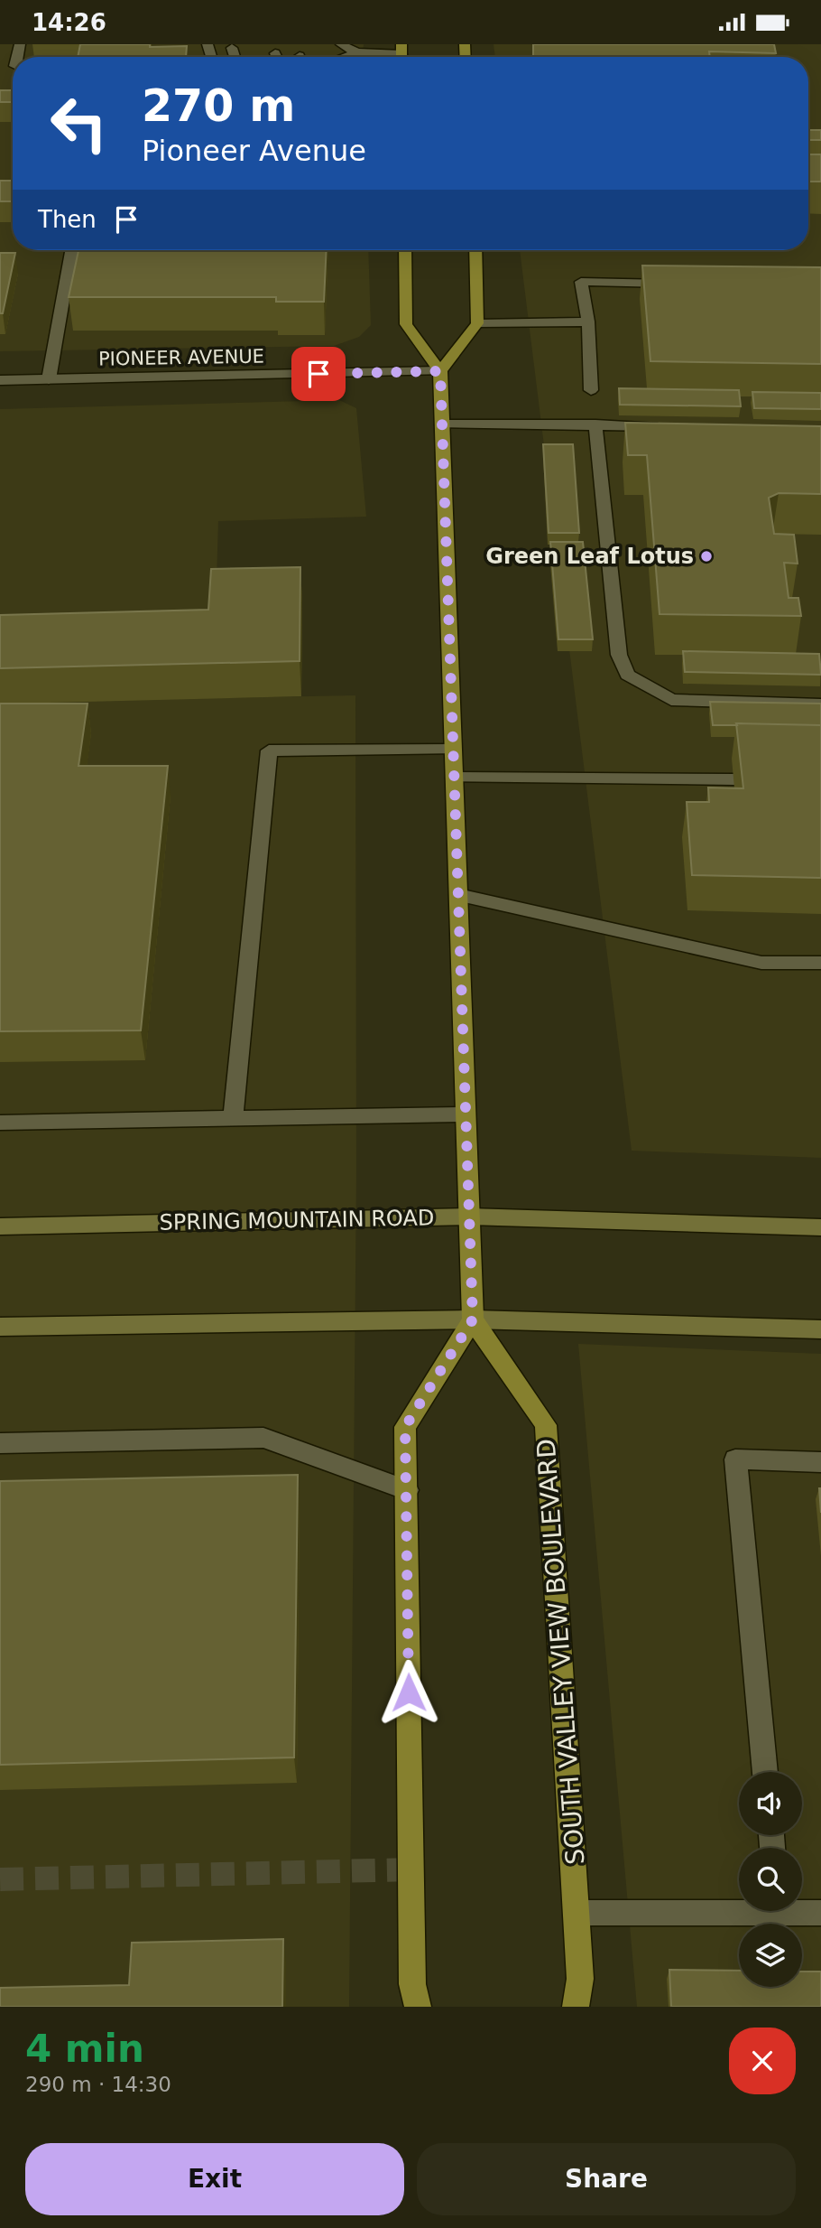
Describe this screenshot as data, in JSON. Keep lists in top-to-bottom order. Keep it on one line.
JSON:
{"streets":{"main road":["SPRING MOUNTAIN ROAD","SOUTH VALLEY VIEW BOULEVARD"],"street":["PIONEER AVENUE"]},"places":["Green Leaf Lotus"],"page":{"status":"14:26","turn":["270 m","Pioneer Avenue"],"then":"Then","heading":["4 min","290 m · 14:30"],"buttons":["Exit","Share"]}}
